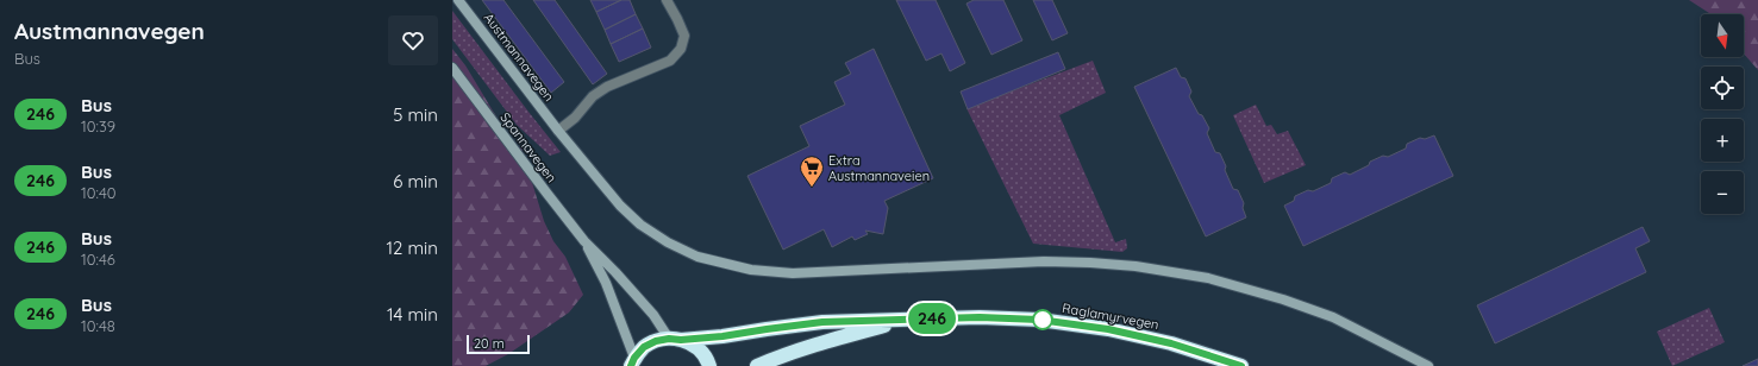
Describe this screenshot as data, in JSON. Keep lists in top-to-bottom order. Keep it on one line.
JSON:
{"streets":{"highway":["Raglamyrvegen"],"street":["Austmannavegen","Spannavegen"]},"crossings":[["Spannavegen","Raglamyrvegen"]],"places":{"supermarket":["Extra Austmannaveien"]},"lines":["bus line 246"],"scale_bar":"20 m","north":"bottom","page":{"heading":["Austmannavegen","Bus"],"on_map":"246","map_buttons":["+","−"],"list":[{"mark":"246","name":"Bus","note":"10:39","value":"5 min"},{"mark":"246","name":"Bus","note":"10:40","value":"6 min"},{"mark":"246","name":"Bus","note":"10:46","value":"12 min"},{"mark":"246","name":"Bus","note":"10:48","value":"14 min"}],"scale":"20 m"}}
